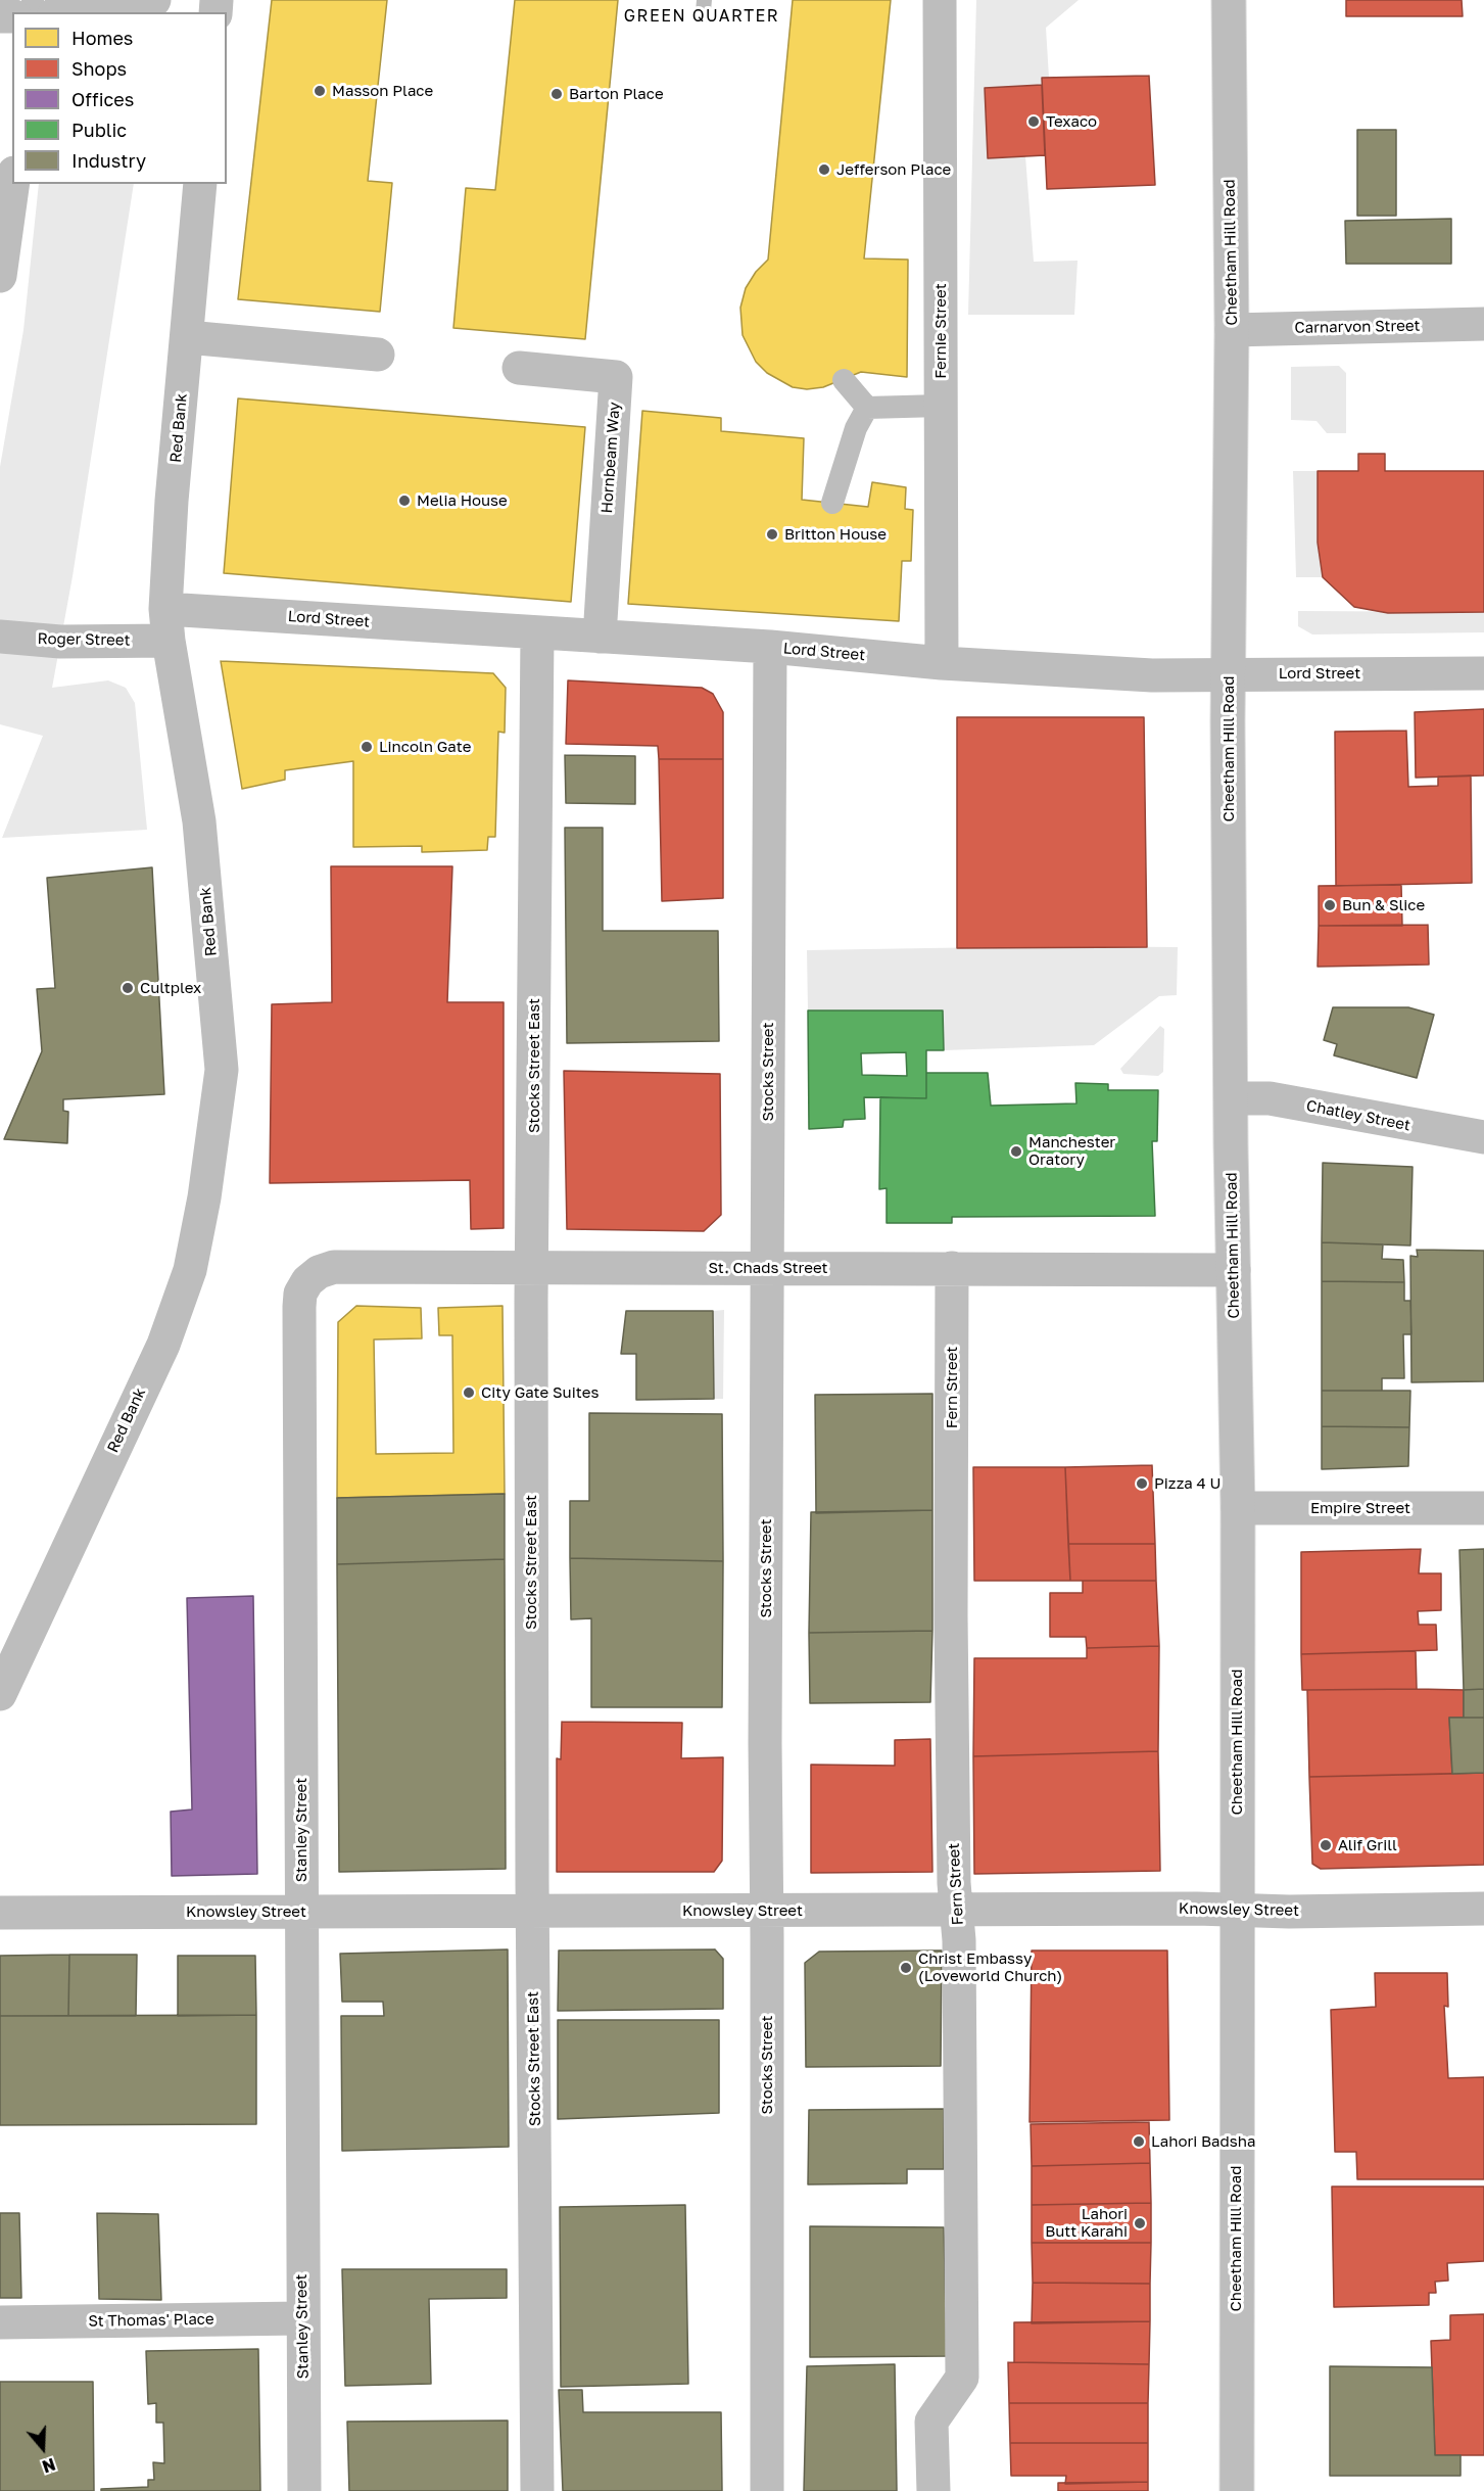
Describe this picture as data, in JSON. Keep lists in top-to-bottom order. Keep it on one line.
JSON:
{"streets":{"main road":["Cheetham Hill Road","Carnarvon Street","Fernie Street","Red Bank","Hornbeam Way","Lord Street","Roger Street","Stocks Street East","Stocks Street","Chatley Street","St. Chads Street","Fern Street","Empire Street","Stanley Street","Knowsley Street","St Thomas' Place"]},"crossings":[["Cheetham Hill Road","Carnarvon Street"],["Cheetham Hill Road","Lord Street"],["Cheetham Hill Road","Chatley Street"],["Cheetham Hill Road","St. Chads Street"],["Cheetham Hill Road","Empire Street"],["Cheetham Hill Road","Knowsley Street"],["Fernie Street","Lord Street"],["Red Bank","Lord Street"],["Red Bank","Roger Street"],["Hornbeam Way","Lord Street"],["Lord Street","Roger Street"],["Lord Street","Stocks Street East"],["Lord Street","Stocks Street"],["Stocks Street East","St. Chads Street"],["Stocks Street East","Knowsley Street"],["Stocks Street","St. Chads Street"],["Stocks Street","Knowsley Street"],["St. Chads Street","Fern Street"],["St. Chads Street","Stanley Street"],["Fern Street","Knowsley Street"],["Stanley Street","Knowsley Street"],["Stanley Street","St Thomas' Place"]],"districts":["GREEN QUARTER"],"places":["Masson Place","Barton Place","Texaco","Jefferson Place","Melia House","Britton House","Lincoln Gate","Bun & Slice","Cultplex","Manchester Oratory","City Gate Suites","Pizza 4 U","Alif Grill","Christ Embassy (Loveworld Church)","Lahori Badsha","Lahori Butt Karahi"],"legend":["Homes","Shops","Offices","Public","Industry"],"north":"bottom"}
